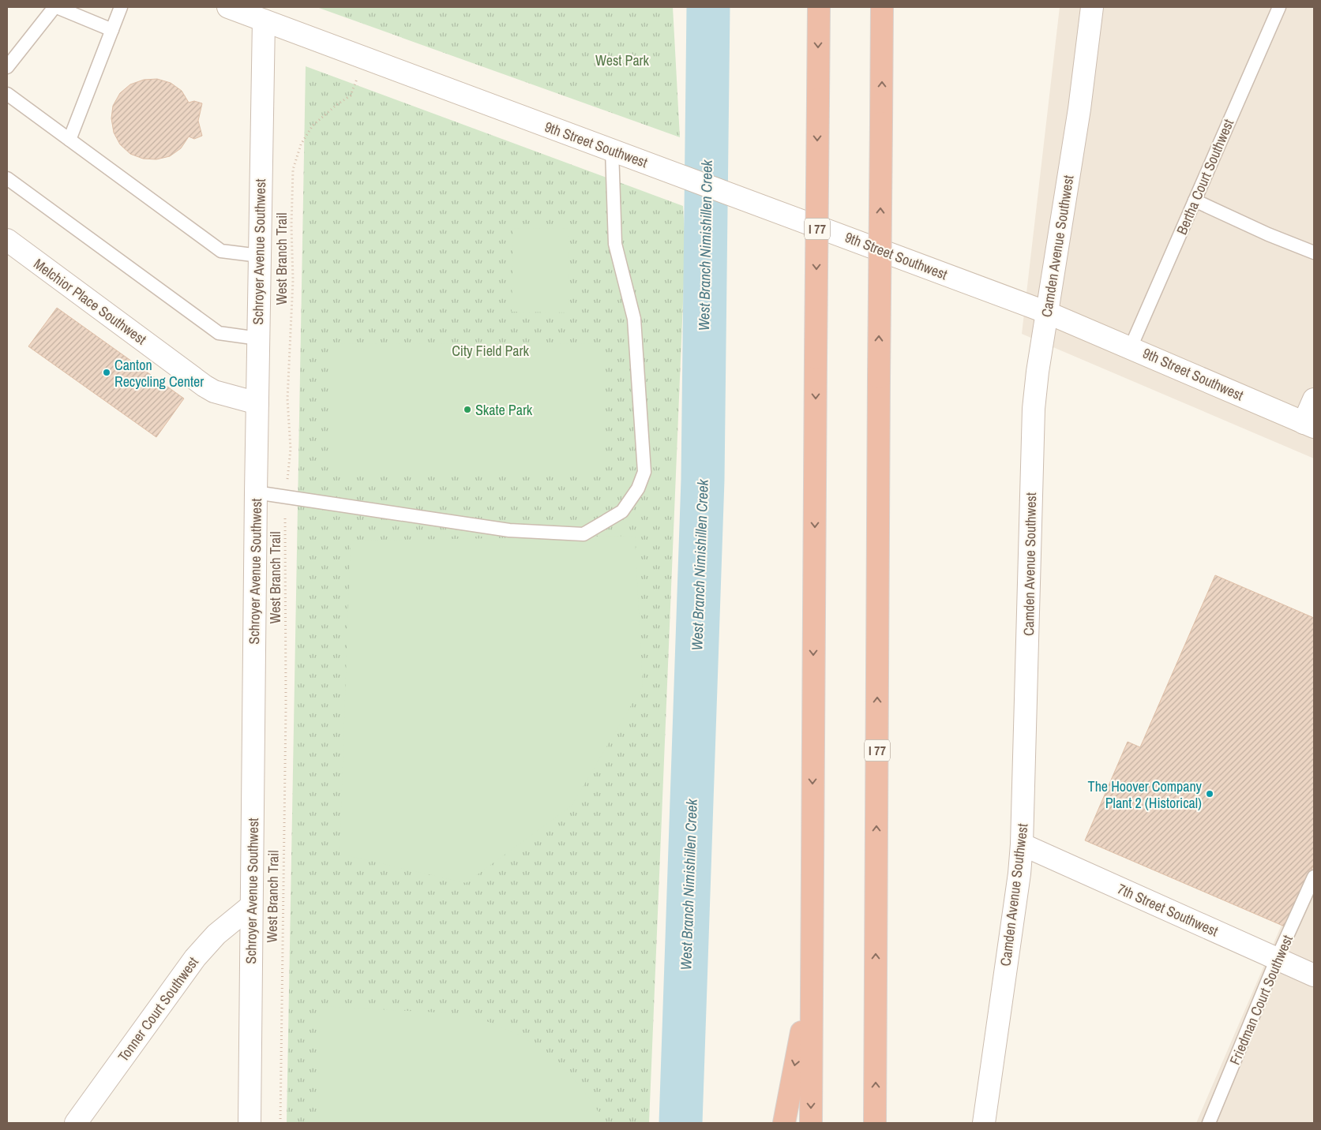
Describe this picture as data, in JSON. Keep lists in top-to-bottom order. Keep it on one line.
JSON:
{"streets":{"highway":["I 77"],"street":["9th Street Southwest","Camden Avenue Southwest","Schroyer Avenue Southwest","Melchior Place Southwest","7th Street Southwest","Tonner Court Southwest"],"lane":["Bertha Court Southwest","Friedman Court Southwest"],"path":["West Branch Trail"]},"crossings":[["9th Street Southwest","Bertha Court Southwest"],["9th Street Southwest","Camden Avenue Southwest"],["9th Street Southwest","Schroyer Avenue Southwest"],["9th Street Southwest","West Branch Trail"],["Camden Avenue Southwest","7th Street Southwest"],["Schroyer Avenue Southwest","Melchior Place Southwest"],["Schroyer Avenue Southwest","Tonner Court Southwest"],["7th Street Southwest","Friedman Court Southwest"]],"water":["West Branch Nimishillen Creek"],"parks":["West Park","City Field Park"],"places":["Canton Recycling Center","Skate Park","The Hoover Company Plant 2 (Historical)"]}
